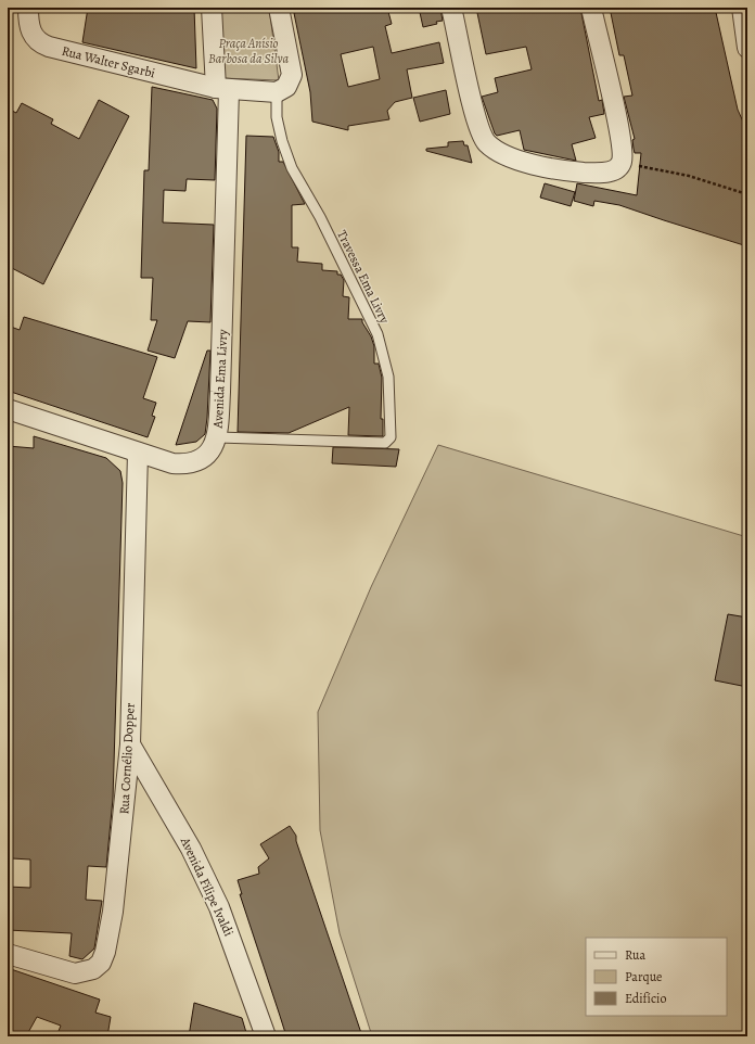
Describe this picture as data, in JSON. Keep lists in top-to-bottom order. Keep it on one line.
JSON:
{"streets":{"street":["Rua Walter Sgarbi","Avenida Ema Livry","Rua Cornélio Dopper","Avenida Filipe Ivaldi"],"lane":["Travessa Ema Livry"]},"crossings":[["Rua Walter Sgarbi","Travessa Ema Livry"],["Rua Walter Sgarbi","Avenida Ema Livry"],["Travessa Ema Livry","Avenida Ema Livry"],["Avenida Ema Livry","Rua Cornélio Dopper"],["Rua Cornélio Dopper","Avenida Filipe Ivaldi"]],"parks":["Praça Anísio Barbosa da Silva"],"legend":["Rua","Parque","Edifício"]}
